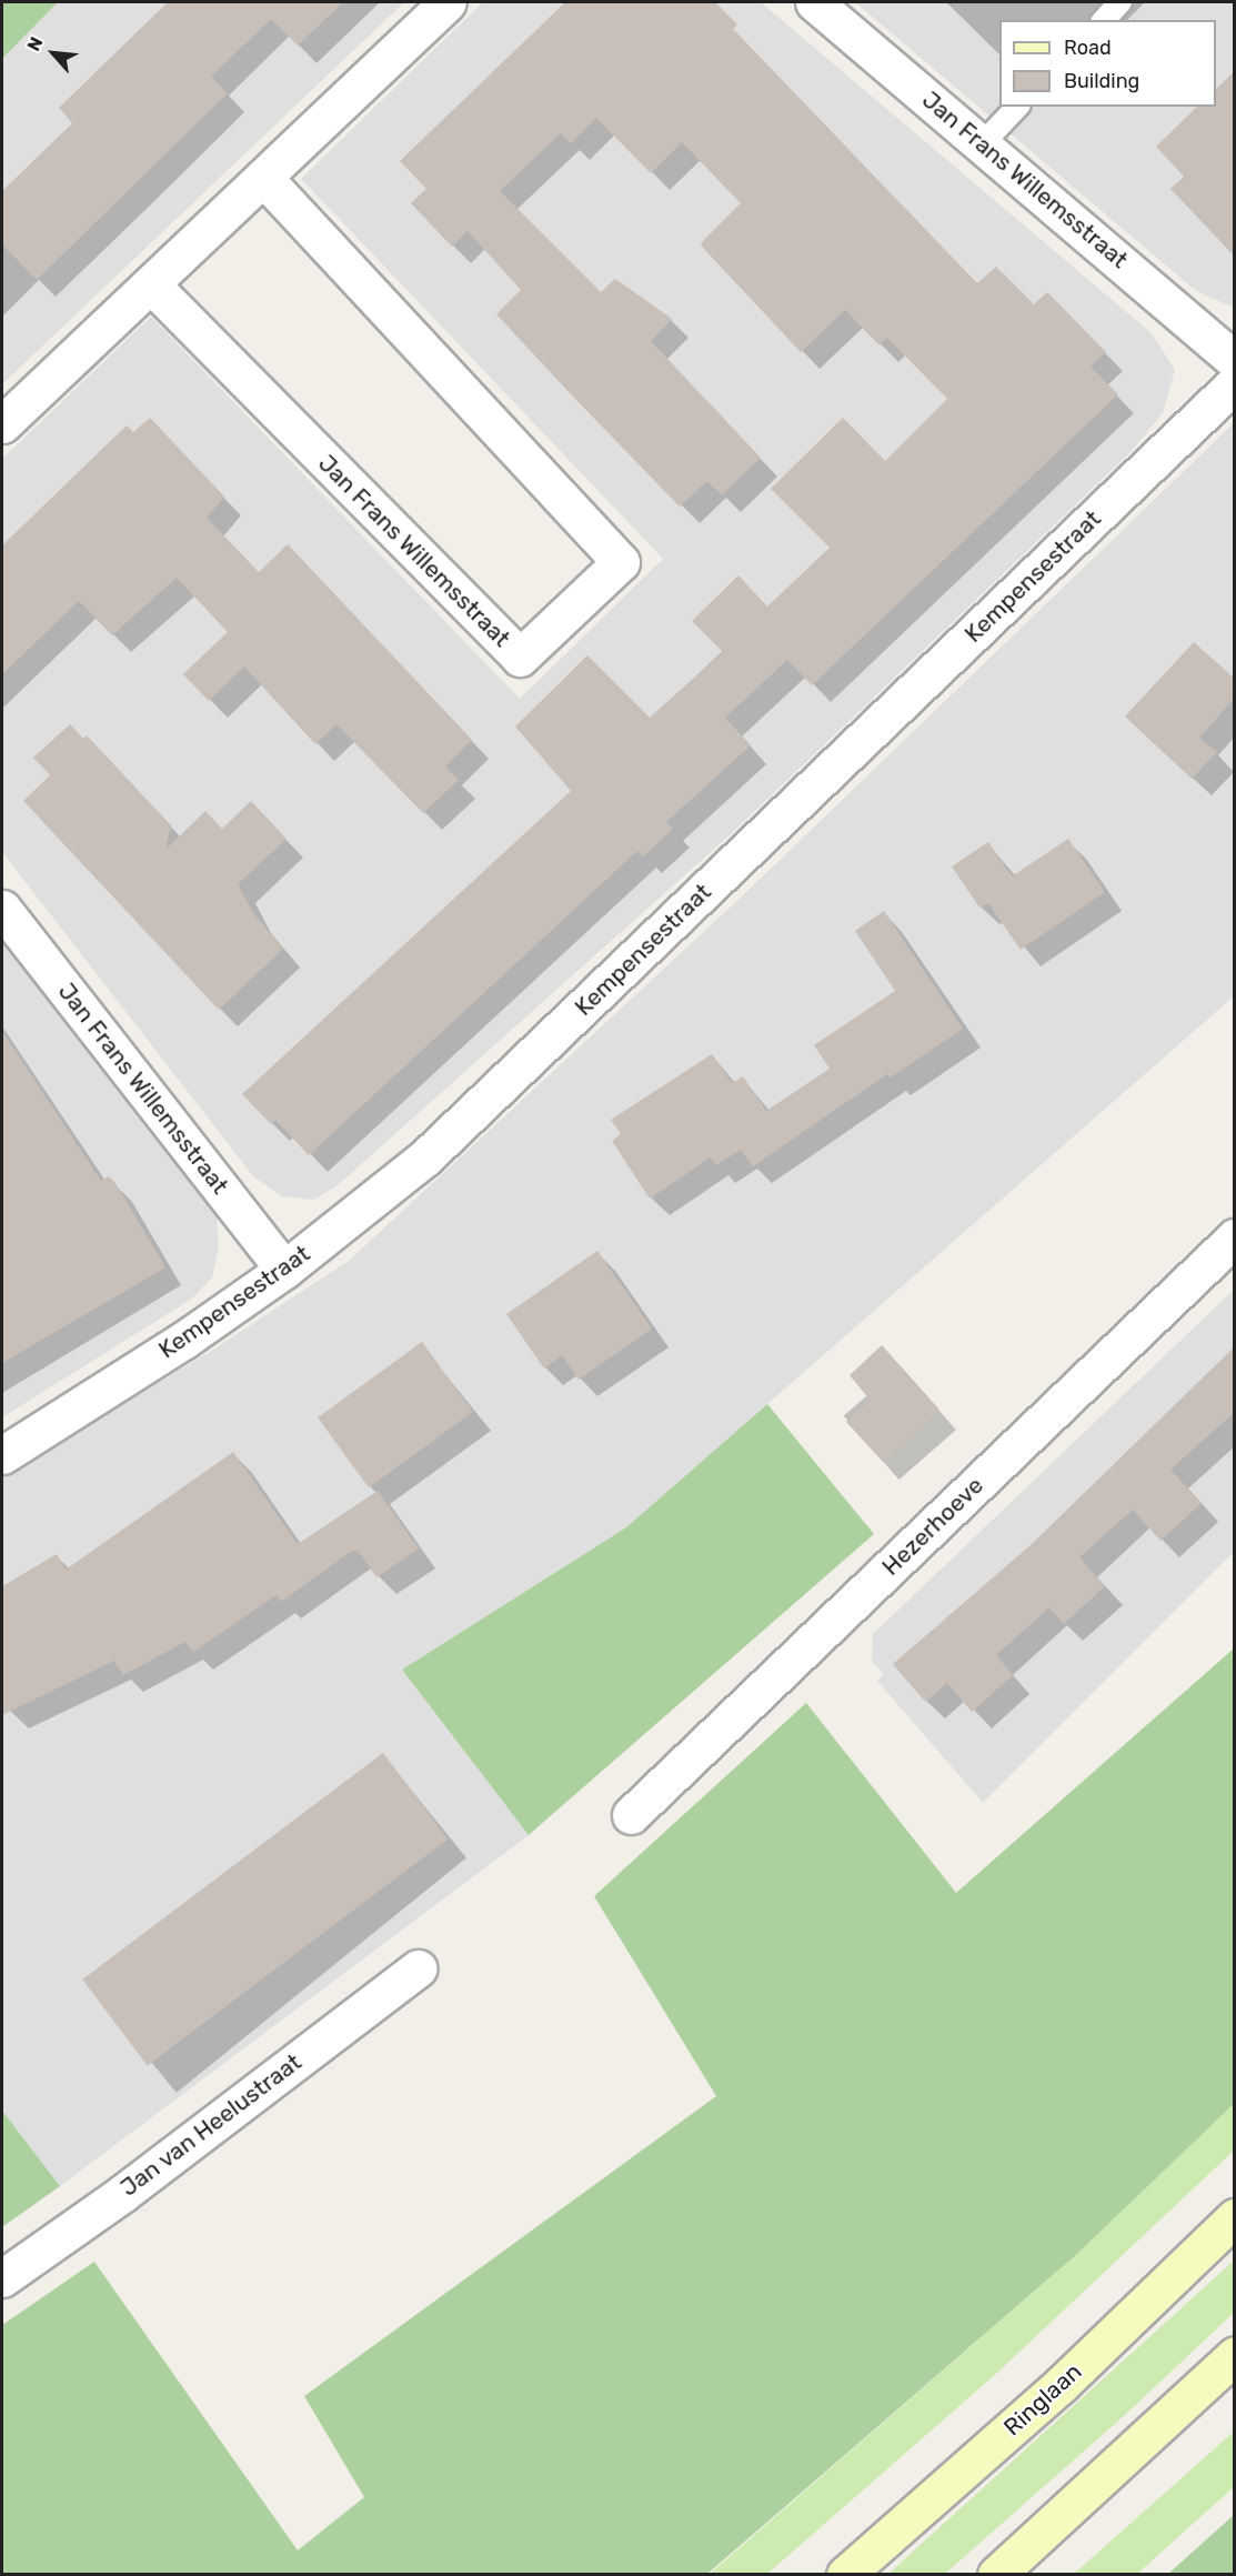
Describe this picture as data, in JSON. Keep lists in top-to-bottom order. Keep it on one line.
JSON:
{"streets":{"main road":["Ringlaan"],"street":["Jan Frans Willemsstraat","Kempensestraat","Hezerhoeve","Jan van Heelustraat"]},"crossings":[["Jan Frans Willemsstraat","Kempensestraat"]],"legend":["Road","Building"],"north":"top left"}
